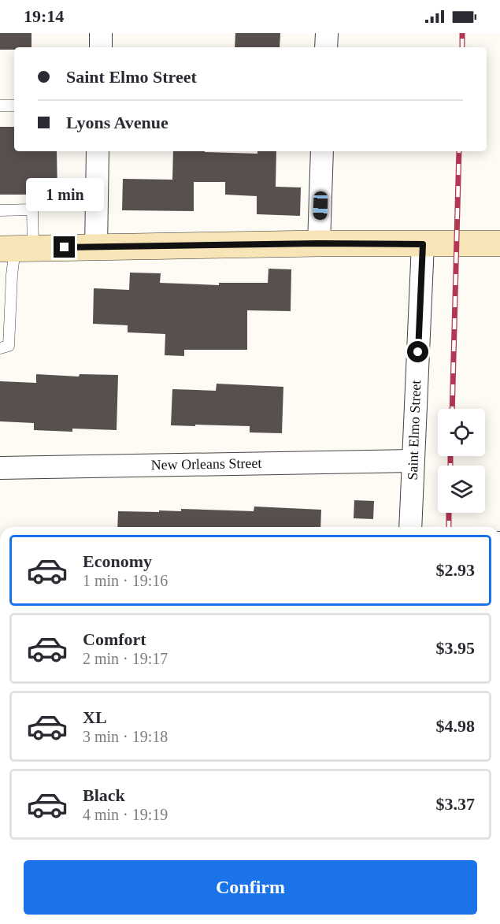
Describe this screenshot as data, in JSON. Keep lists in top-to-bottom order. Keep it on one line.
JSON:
{"streets":{"street":["Saint Elmo Street","New Orleans Street"]},"crossings":[["Saint Elmo Street","New Orleans Street"]],"page":{"status":"19:14","banner":["Saint Elmo Street","Lyons Avenue"],"bubble":"1 min","list":[{"name":"Economy","note":"1 min · 19:16","value":"$2.93"},{"name":"Comfort","note":"2 min · 19:17","value":"$3.95"},{"name":"XL","note":"3 min · 19:18","value":"$4.98"},{"name":"Black","note":"4 min · 19:19","value":"$3.37"}],"buttons":"Confirm"}}
